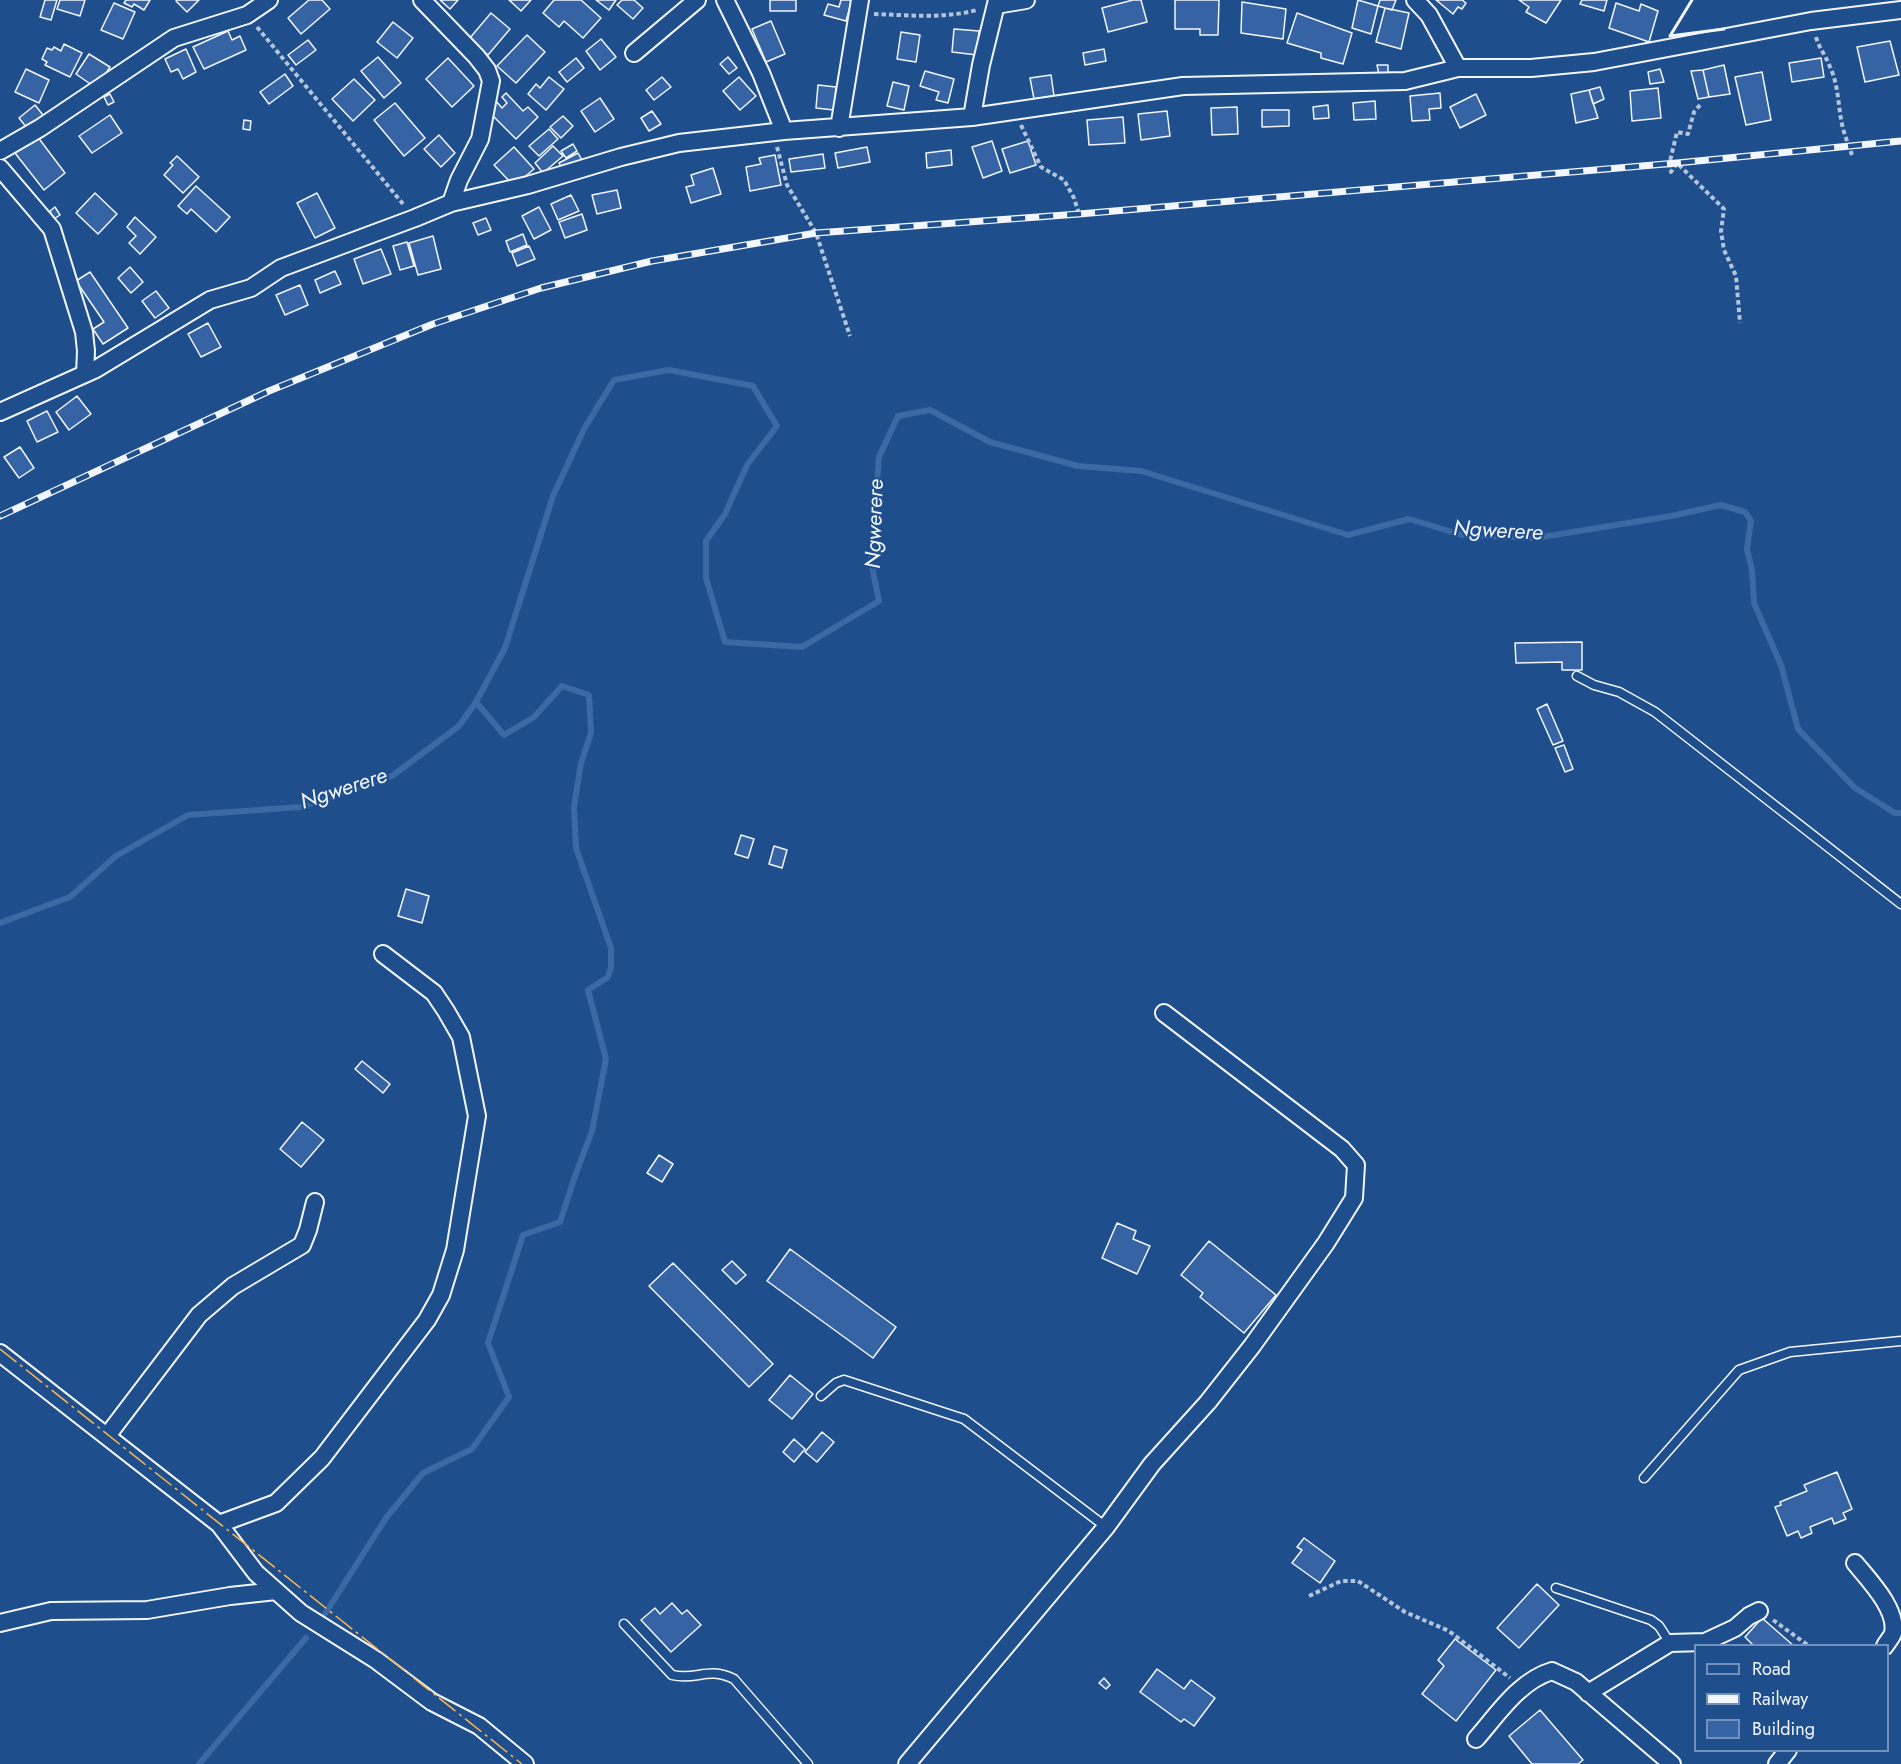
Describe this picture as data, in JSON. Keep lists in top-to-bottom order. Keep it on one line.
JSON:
{"water":["Ngwerere"],"legend":["Road","Railway","Building"]}
